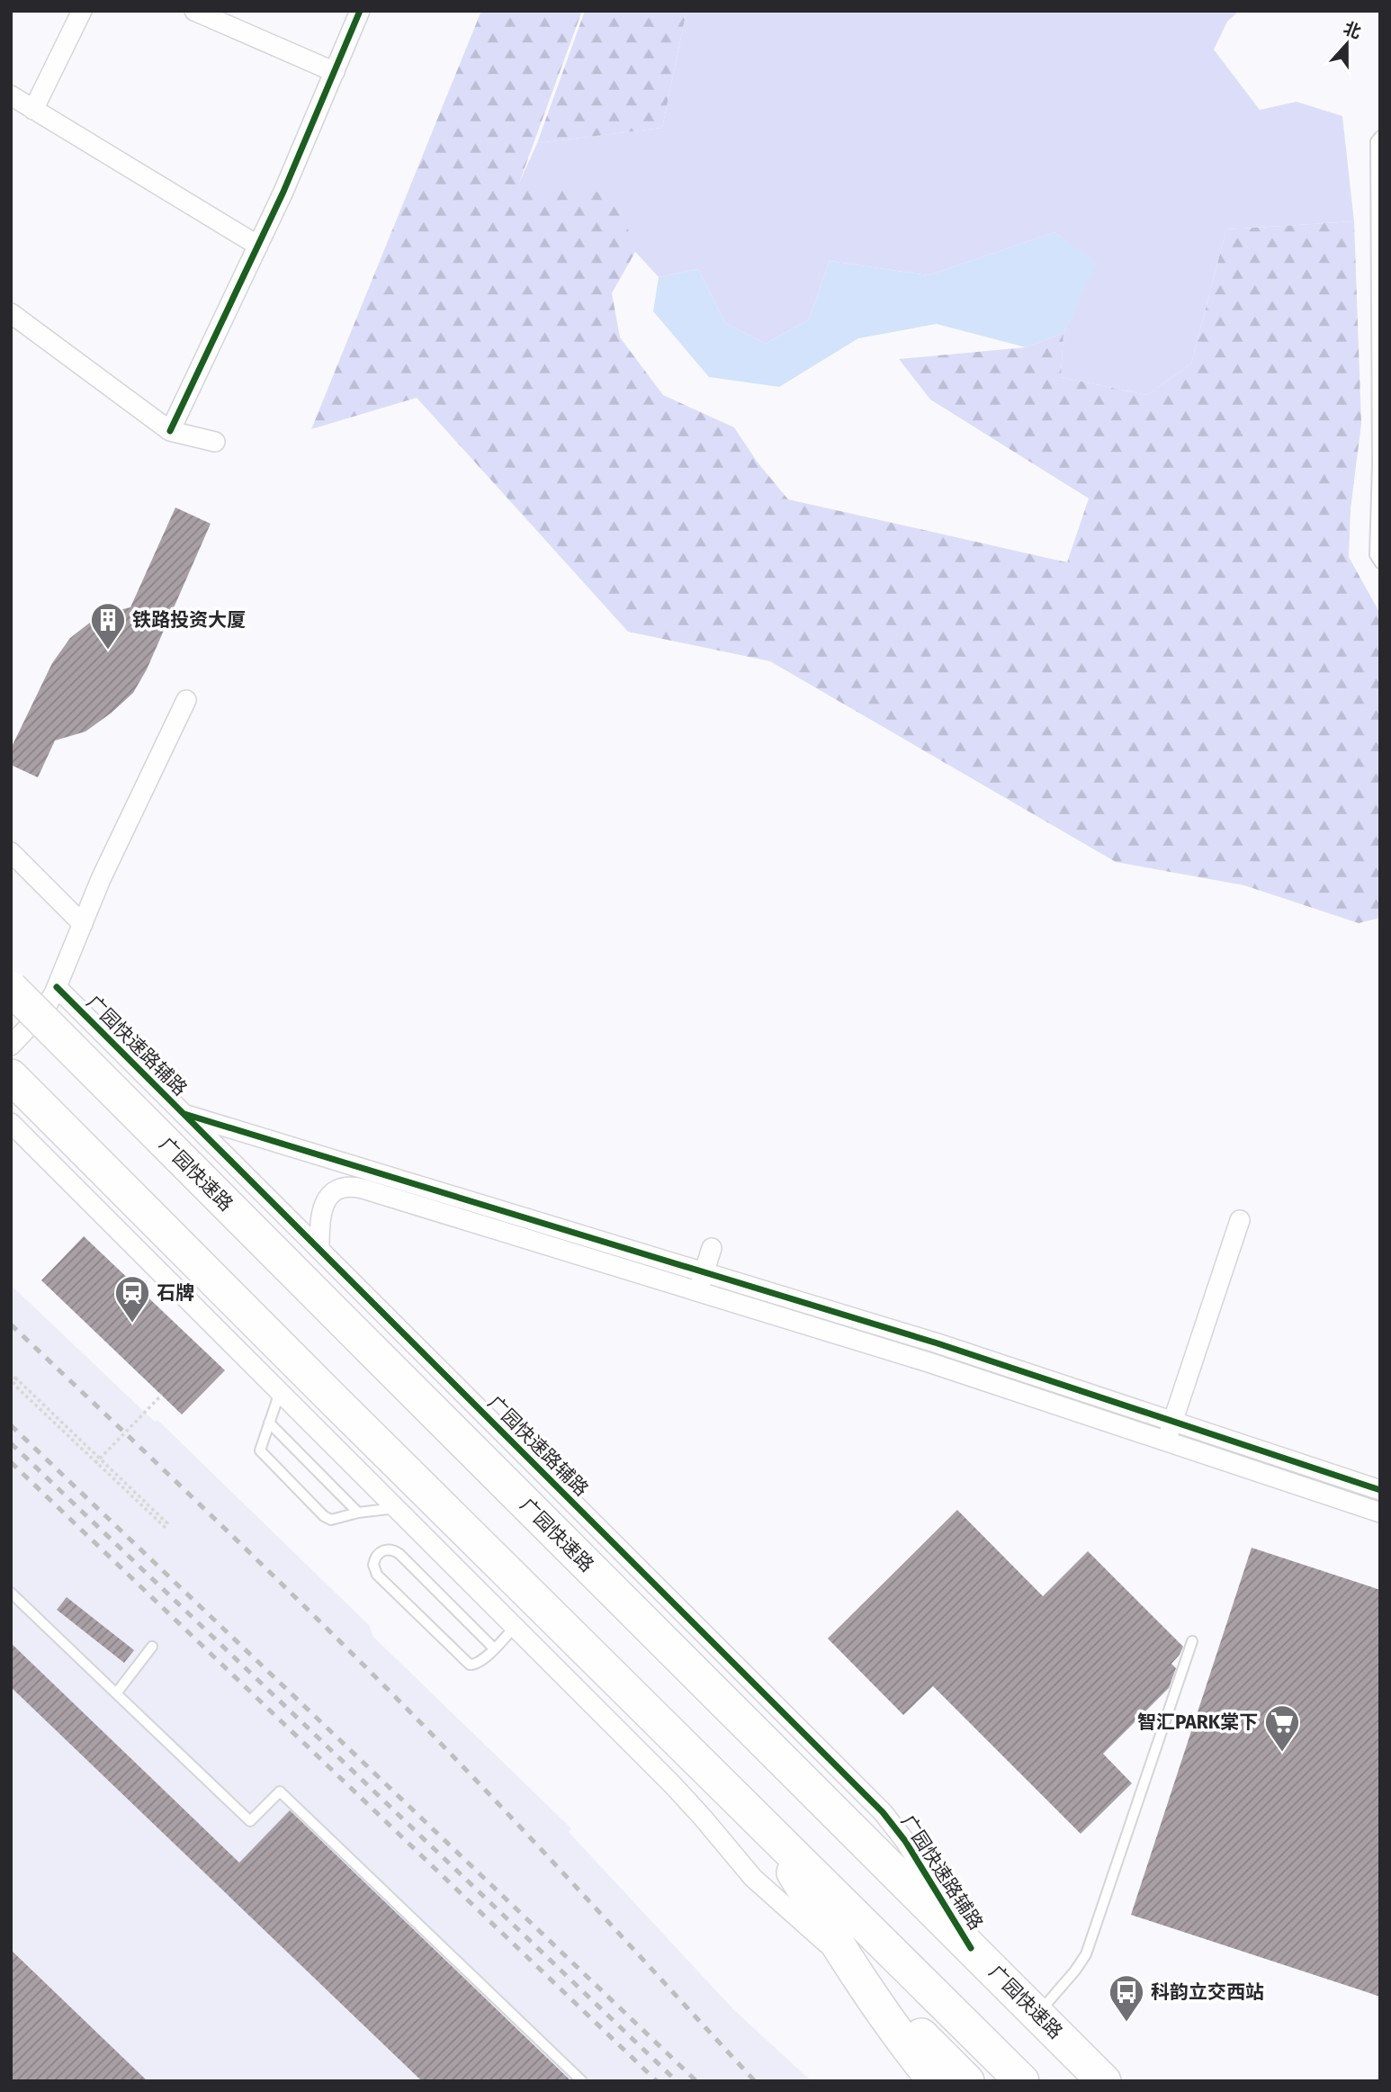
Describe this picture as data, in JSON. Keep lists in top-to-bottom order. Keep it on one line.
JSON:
{"streets":{"highway":["广园快速路"],"street":["广园快速路辅路"]},"crossings":[["广园快速路辅路","广园快速路"]],"places":{"building":["铁路投资大厦"],"station":["石牌"],"supermarket":["智汇PARK棠下"],"bus stop":["科韵立交西站"]},"north":"top"}
